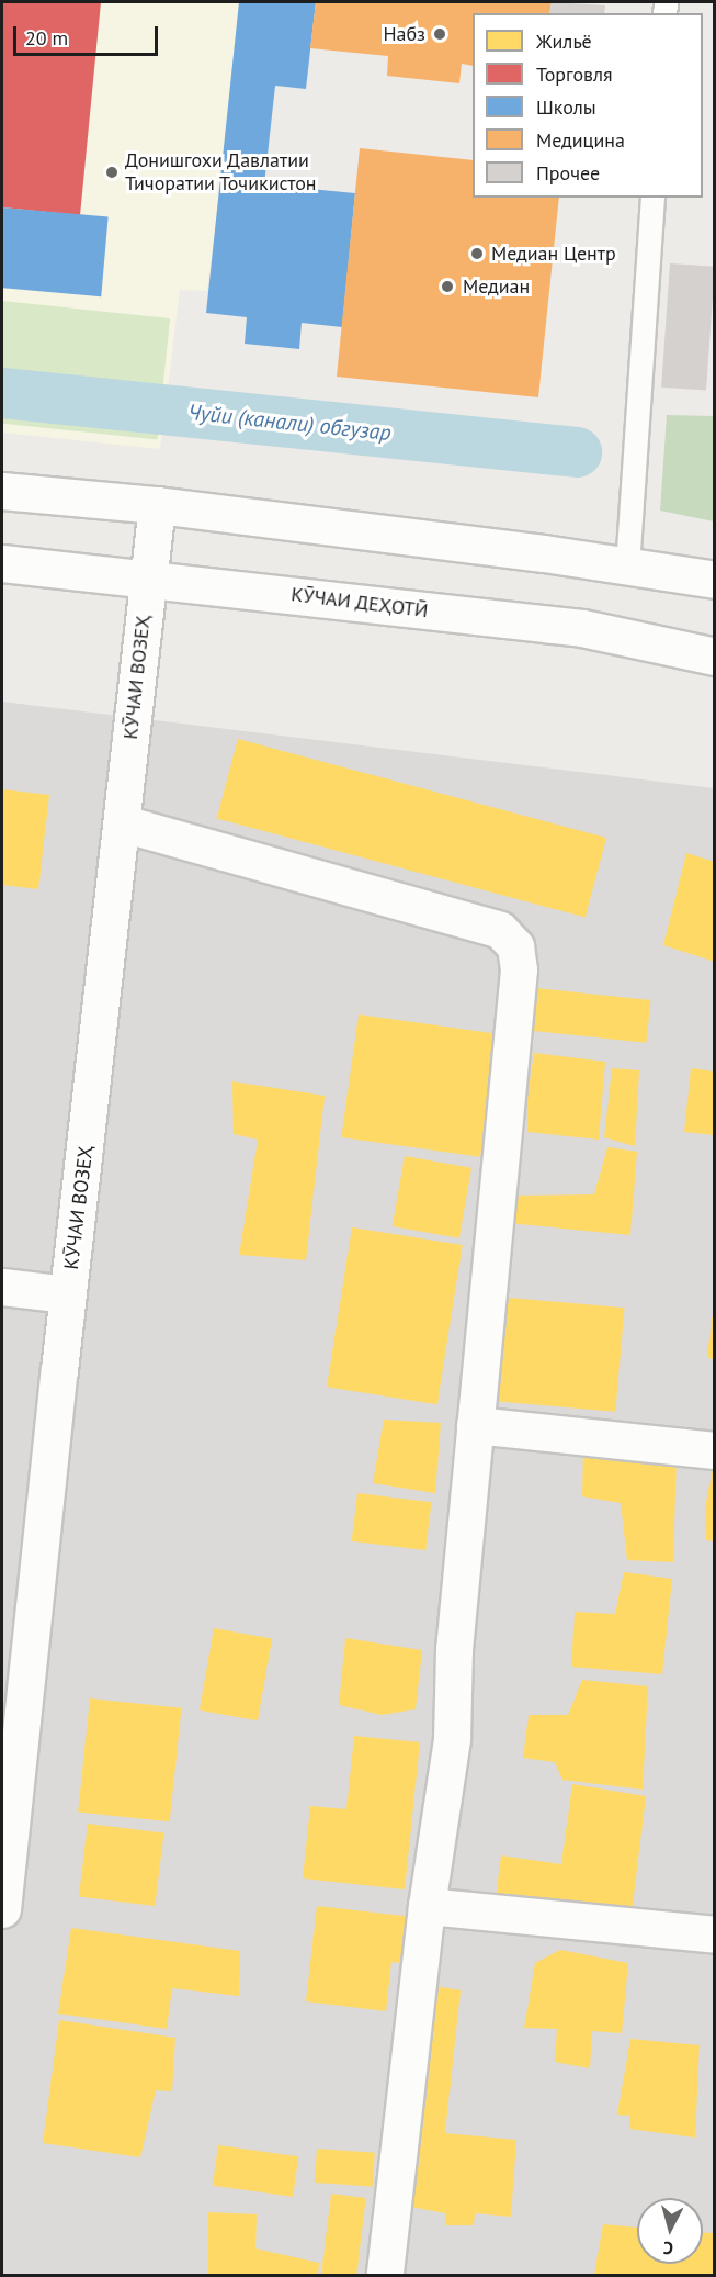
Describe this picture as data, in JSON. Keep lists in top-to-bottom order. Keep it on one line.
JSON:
{"streets":{"street":["КӮЧАИ ДЕҲОТӢ","КӮЧАИ ВОЗЕҲ"]},"crossings":[["КӮЧАИ ДЕҲОТӢ","КӮЧАИ ВОЗЕҲ"]],"water":["Чуйи (канали) обгузар"],"places":["Набз","Донишгохи Давлатии Тичоратии Точикистон","Медиан Центр","Медиан"],"legend":["Жильё","Торговля","Школы","Медицина","Прочее"],"scale_bar":"20 m","north":"bottom"}
